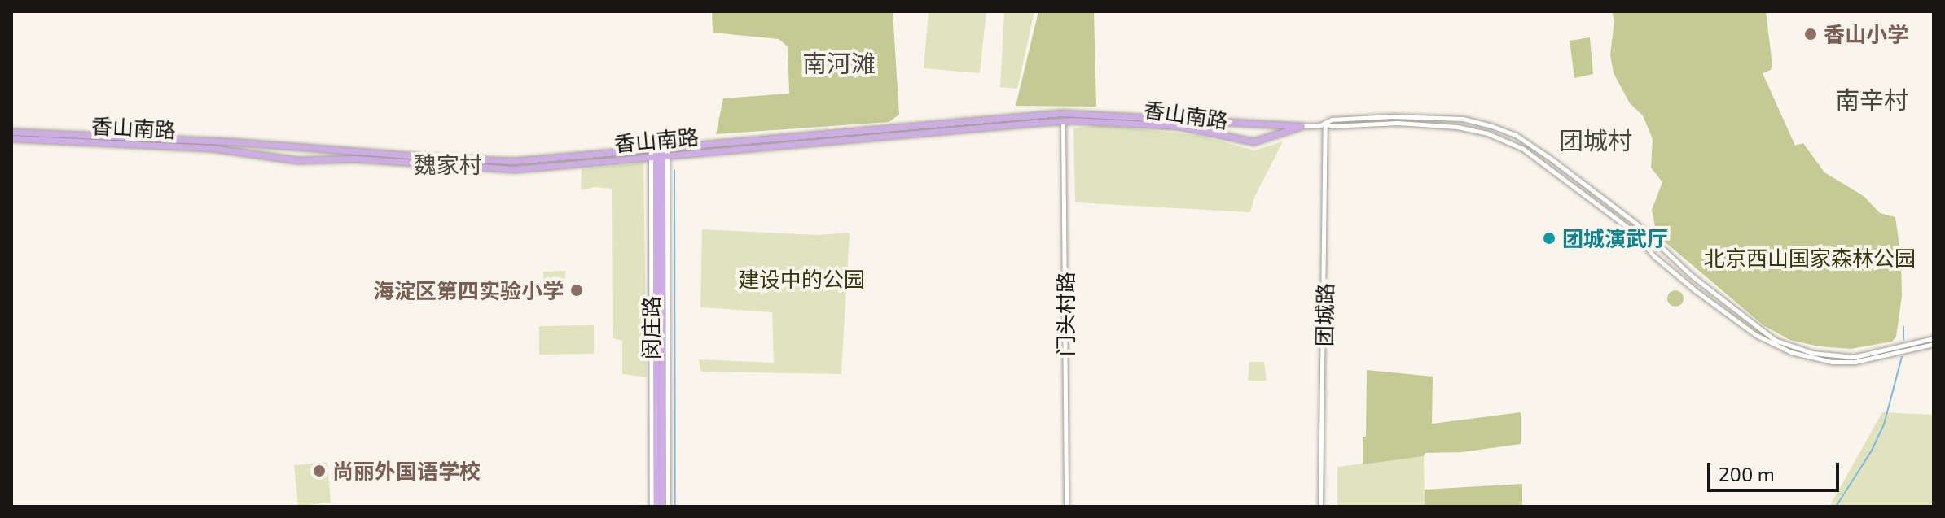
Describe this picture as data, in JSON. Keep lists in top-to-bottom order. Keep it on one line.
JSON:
{"streets":{"main road":["香山南路","闵庄路"],"street":["门头村路","团城路"]},"crossings":[["香山南路","门头村路"],["香山南路","团城路"],["香山南路","闵庄路"]],"districts":["南河滩","南辛村","团城村","魏家村"],"parks":["北京西山国家森林公园","建设中的公园"],"places":["香山小学","团城演武厅","海淀区第四实验小学","尚丽外国语学校"],"scale_bar":"200 m"}
